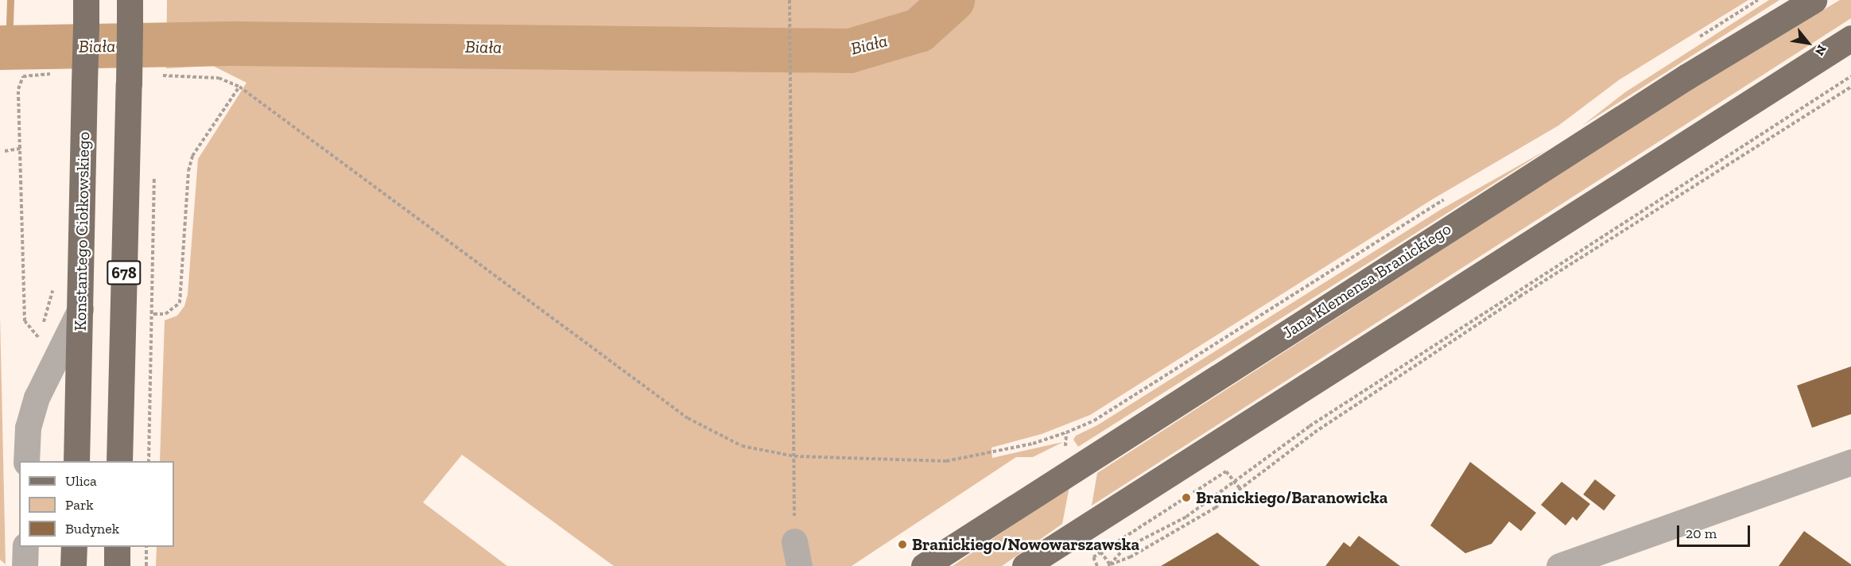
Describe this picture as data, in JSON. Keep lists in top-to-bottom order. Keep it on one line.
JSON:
{"streets":{"main road":["Konstantego Ciołkowskiego","678","Jana Klemensa Branickiego"]},"water":["Biała"],"places":["Branickiego/Baranowicka","Branickiego/Nowowarszawska"],"legend":["Ulica","Park","Budynek"],"scale_bar":"20 m","north":"bottom right"}
